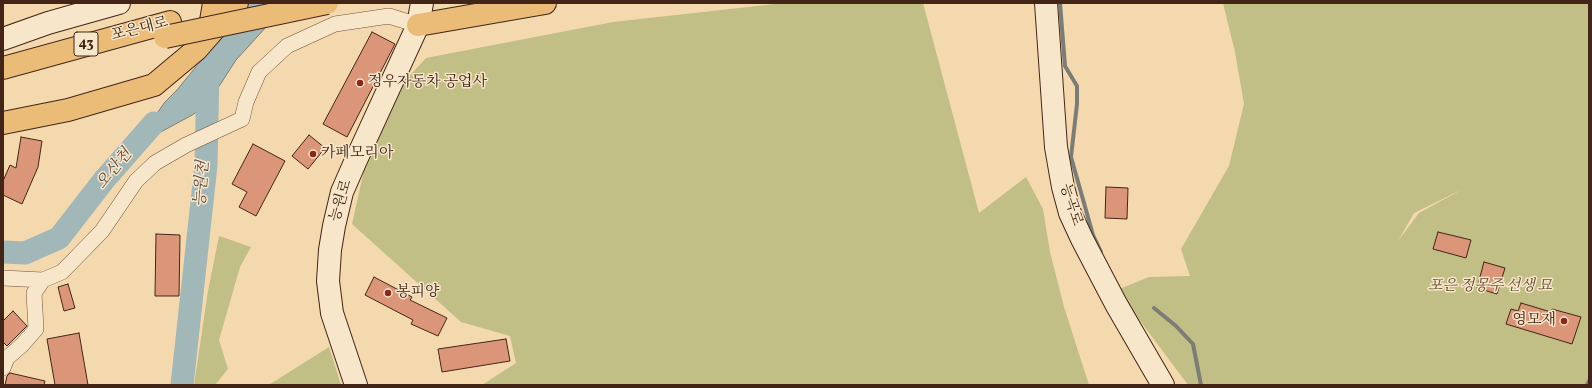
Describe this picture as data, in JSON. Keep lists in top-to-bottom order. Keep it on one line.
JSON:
{"streets":{"highway":["포은대로","43"],"street":["능원로","능곡로"]},"crossings":[["포은대로","43"]],"water":["오산천","능원천"],"parks":["포은 정몽주 선생 묘"],"places":["정우자동차 공업사","카페모리아","봉피양","영모재"]}
